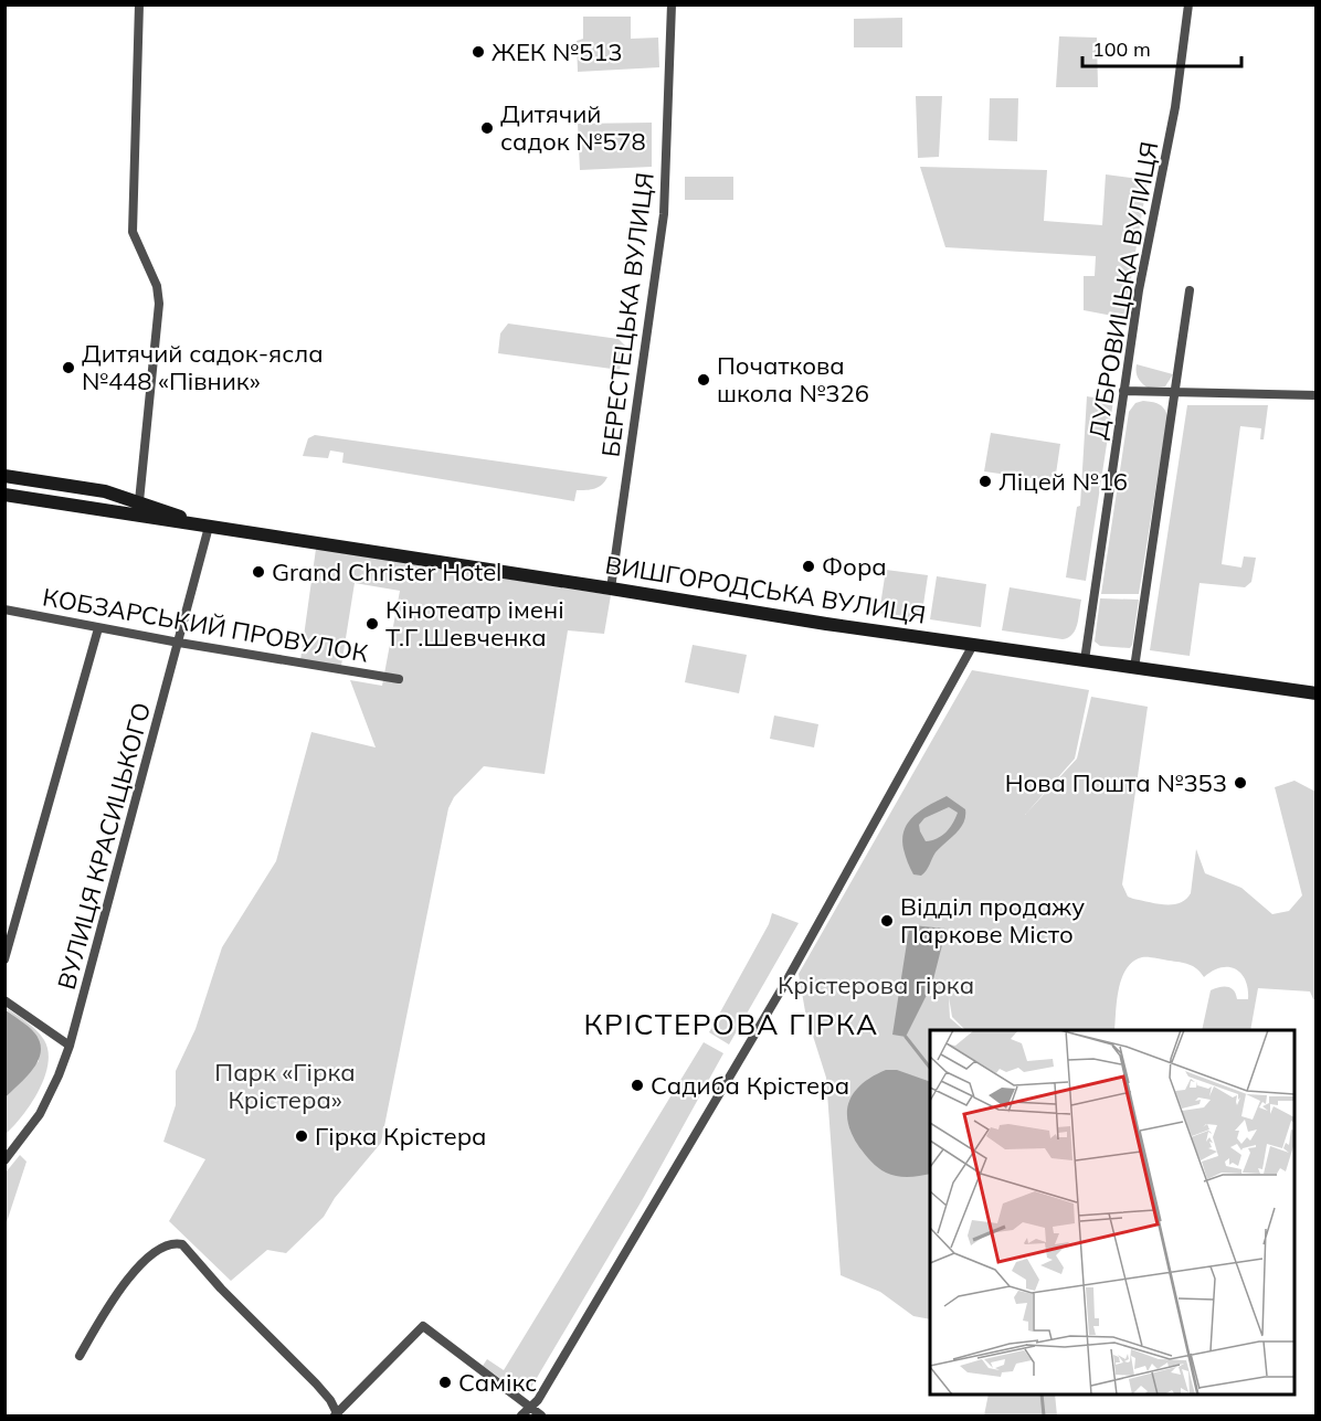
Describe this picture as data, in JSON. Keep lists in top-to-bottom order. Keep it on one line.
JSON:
{"streets":{"main road":["ВИШГОРОДСЬКА ВУЛИЦЯ"],"street":["ДУБРОВИЦЬКА ВУЛИЦЯ","БЕРЕСТЕЦЬКА ВУЛИЦЯ","КОБЗАРСЬКИЙ ПРОВУЛОК","ВУЛИЦЯ КРАСИЦЬКОГО"]},"crossings":[["ДУБРОВИЦЬКА ВУЛИЦЯ","ВИШГОРОДСЬКА ВУЛИЦЯ"],["БЕРЕСТЕЦЬКА ВУЛИЦЯ","ВИШГОРОДСЬКА ВУЛИЦЯ"],["ВИШГОРОДСЬКА ВУЛИЦЯ","ВУЛИЦЯ КРАСИЦЬКОГО"],["КОБЗАРСЬКИЙ ПРОВУЛОК","ВУЛИЦЯ КРАСИЦЬКОГО"]],"districts":["КРІСТЕРОВА ГІРКА"],"parks":["Крістерова гірка","Парк «Гірка Крістера»"],"places":["ЖЕК №513","Дитячий садок №578","Дитячий садок-ясла №448 «Півник»","Початкова школа №326","Ліцей №16","Фора","Grand Christer Hotel","Кінотеатр імені Т.Г.Шевченка","Нова Пошта №353","Відділ продажу Паркове Місто","Садиба Крістера","Гірка Крістера","Самікс"],"scale_bar":"100 m"}
